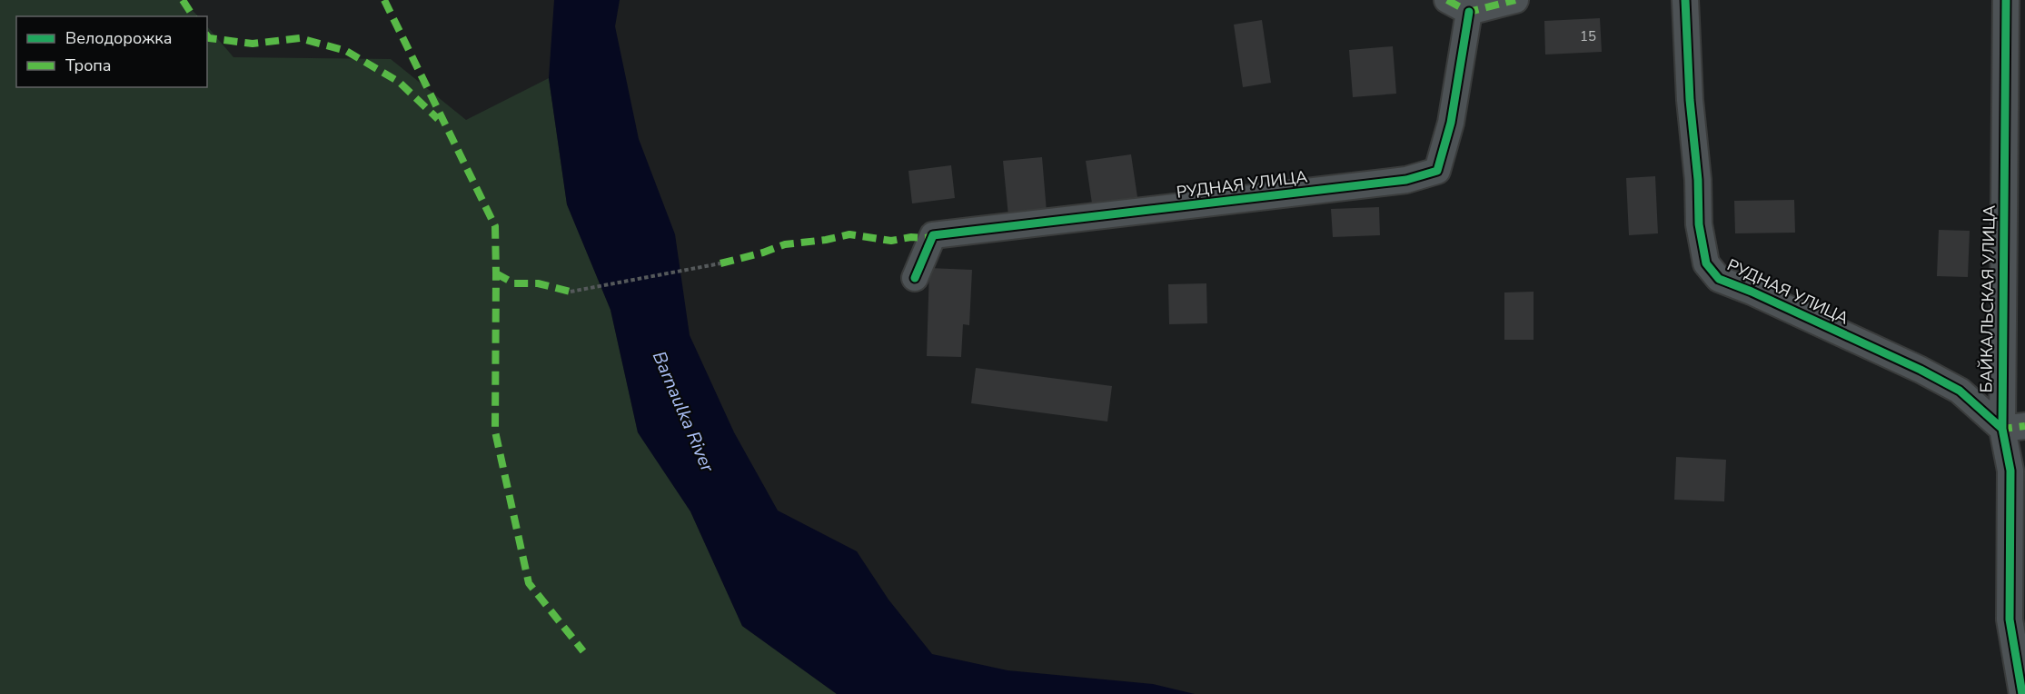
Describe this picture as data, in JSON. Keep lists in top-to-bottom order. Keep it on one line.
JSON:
{"streets":{"street":["РУДНАЯ УЛИЦА","БАЙКАЛЬСКАЯ УЛИЦА"]},"crossings":[["РУДНАЯ УЛИЦА","БАЙКАЛЬСКАЯ УЛИЦА"]],"water":["Barnaulka River"],"house_numbers":["15"],"legend":["Велодорожка","Тропа"]}
